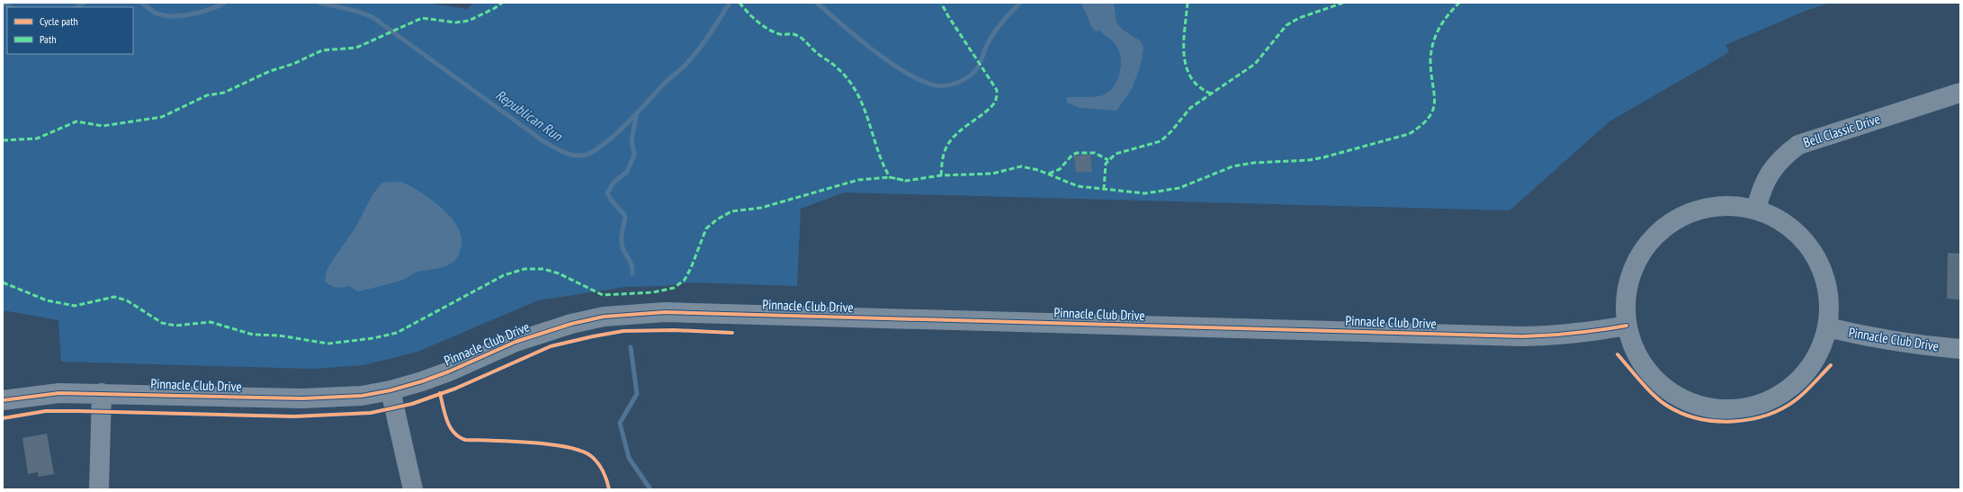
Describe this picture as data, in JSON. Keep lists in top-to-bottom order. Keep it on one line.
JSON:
{"streets":{"street":["Bell Classic Drive","Pinnacle Club Drive"]},"water":["Republican Run"],"legend":["Cycle path","Path"]}
